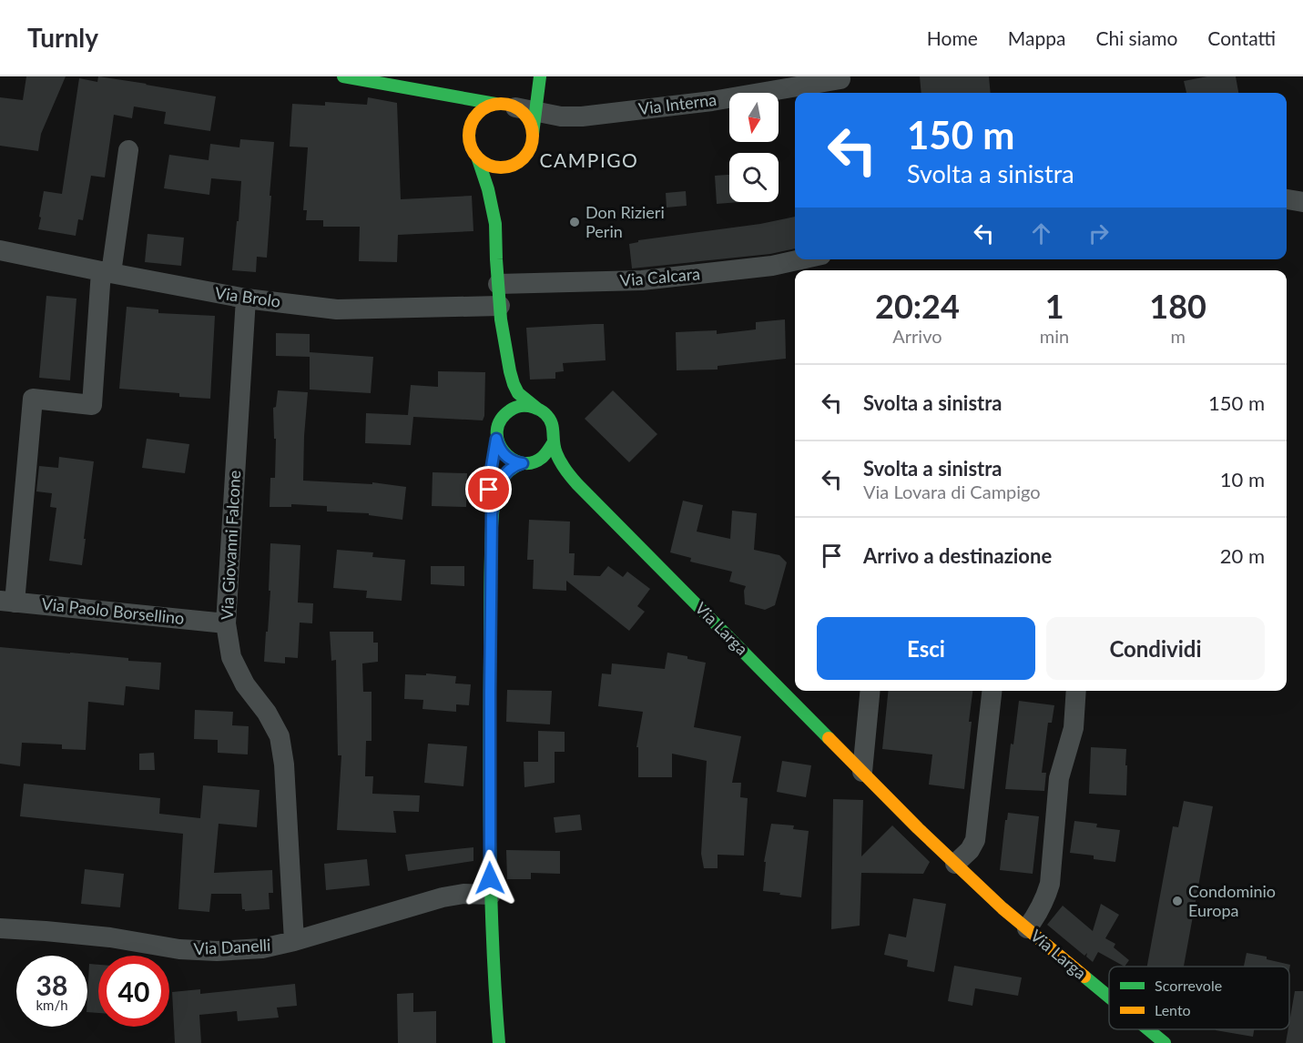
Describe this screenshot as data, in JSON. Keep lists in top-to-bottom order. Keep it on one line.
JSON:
{"streets":{"street":["Via Interna","Via Calcara","Via Brolo","Via Giovanni Falcone","Via Paolo Borsellino","Via Larga","Via Danelli"]},"crossings":[["Via Brolo","Via Giovanni Falcone"],["Via Giovanni Falcone","Via Paolo Borsellino"],["Via Giovanni Falcone","Via Danelli"]],"districts":["CAMPIGO"],"places":["Don Rizieri Perin","Condominio Europa"],"legend":["Scorrevole","Lento"],"north":"bottom","page":{"header":"Turnly","nav":["Home","Mappa","Chi siamo","Contatti"],"turn":["150 m","Svolta a sinistra"],"eta":["20:24","Arrivo","1","min","180","m"],"list":[{"name":"Svolta a sinistra","value":"150 m"},{"name":"Svolta a sinistra","note":"Via Lovara di Campigo","value":"10 m"},{"name":"Arrivo a destinazione","value":"20 m"}],"buttons":["Esci","Condividi"],"speed":"38 km/h","limit":"40"}}
